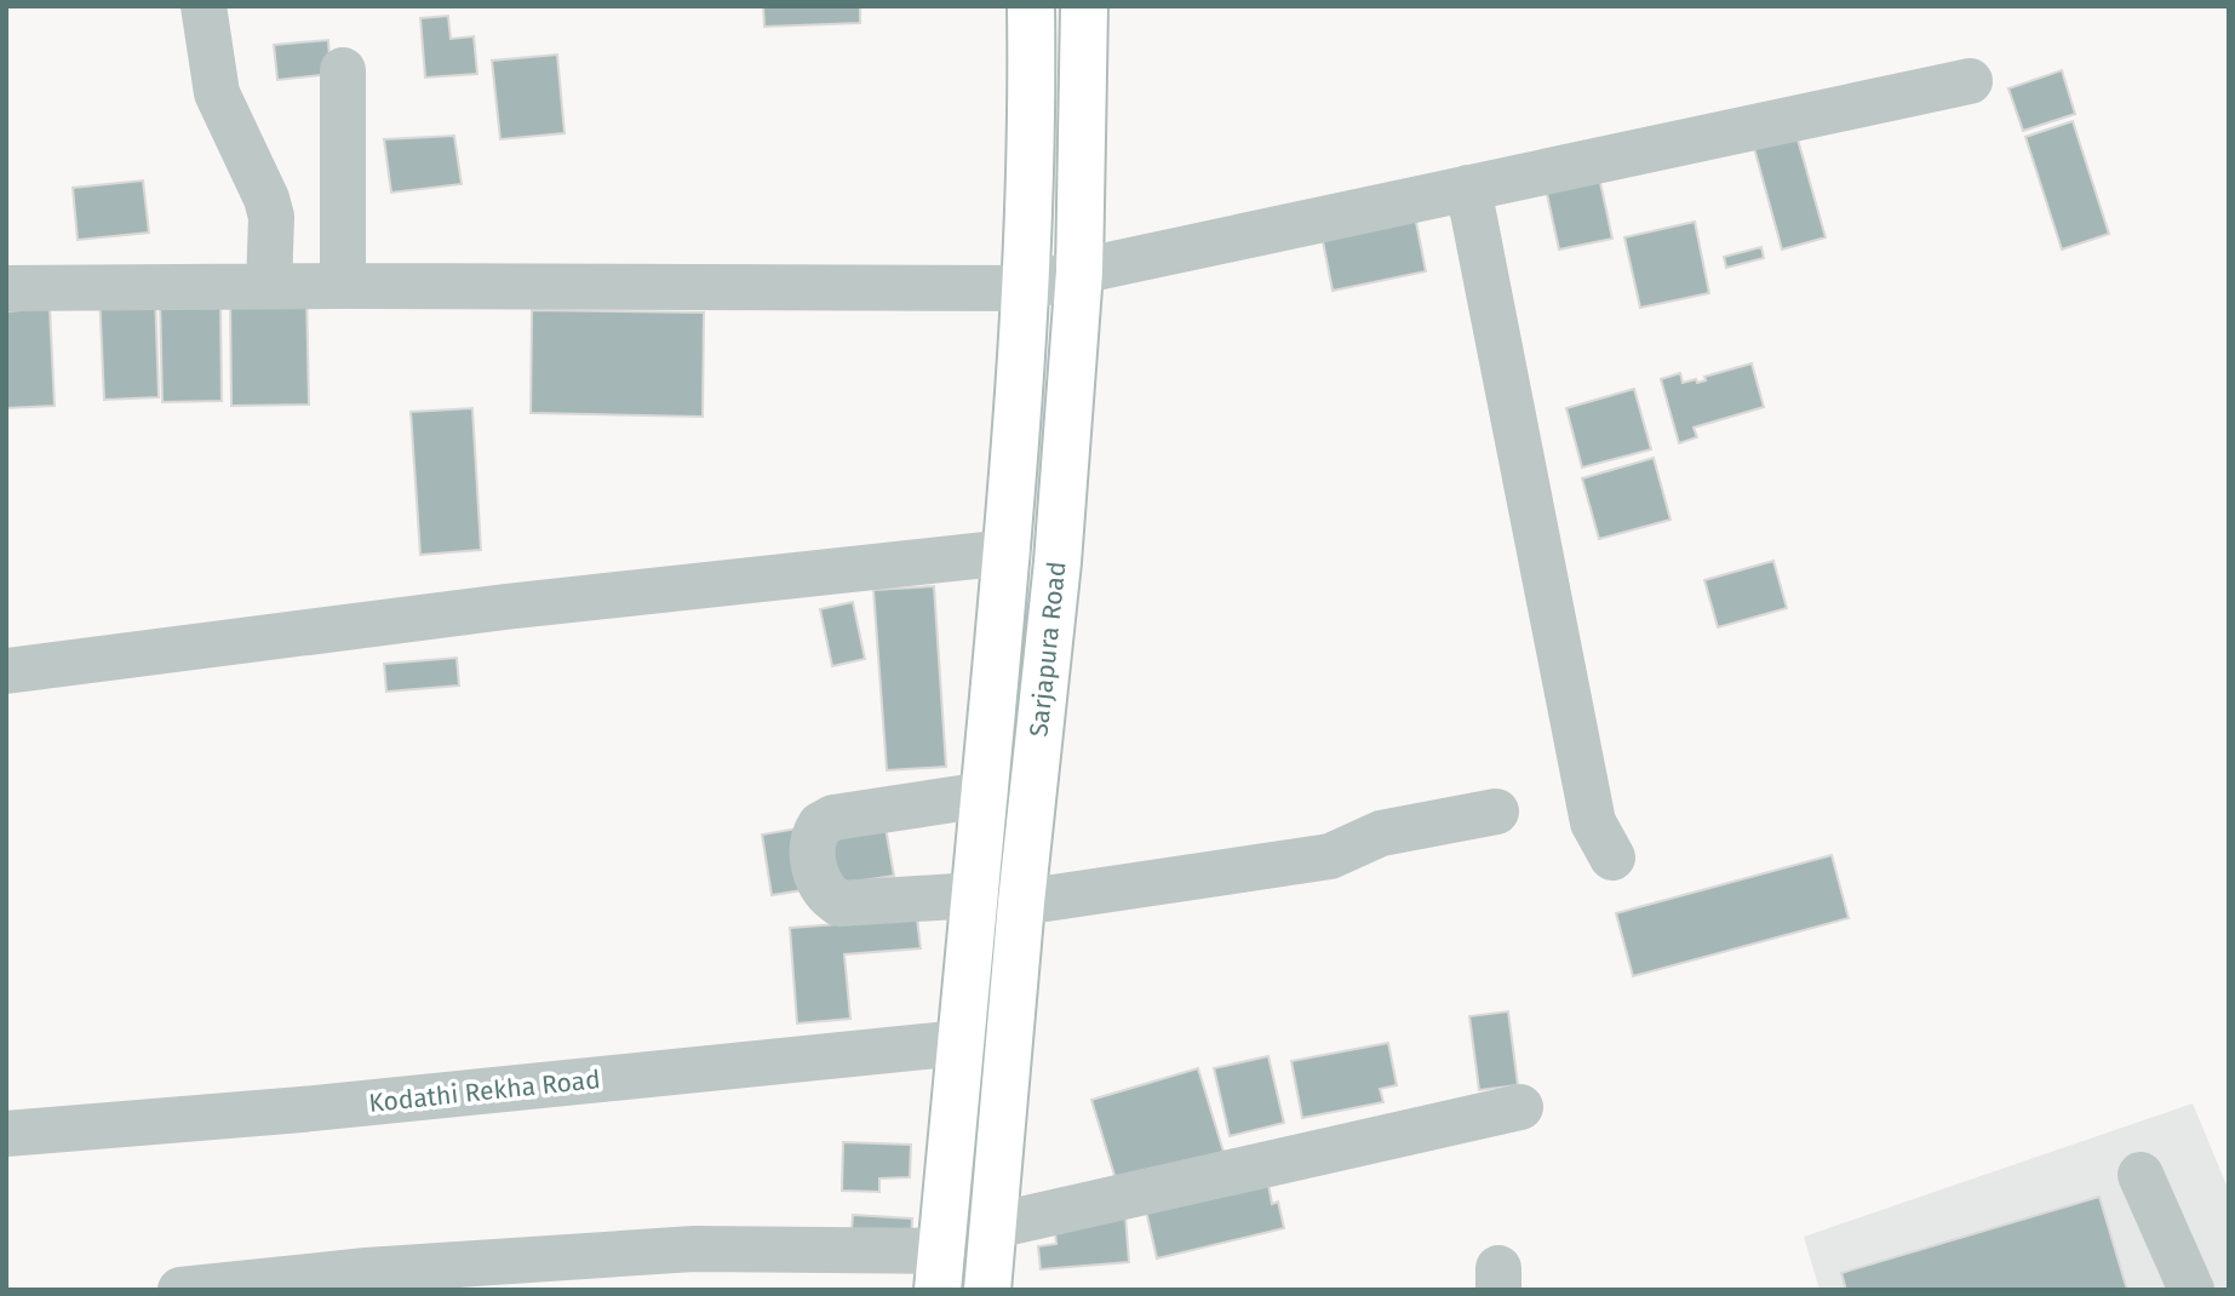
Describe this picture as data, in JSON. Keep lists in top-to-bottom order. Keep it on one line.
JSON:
{"streets":{"main road":["Sarjapura Road"],"street":["Kodathi Rekha Road"]},"crossings":[["Sarjapura Road","Kodathi Rekha Road"]]}
